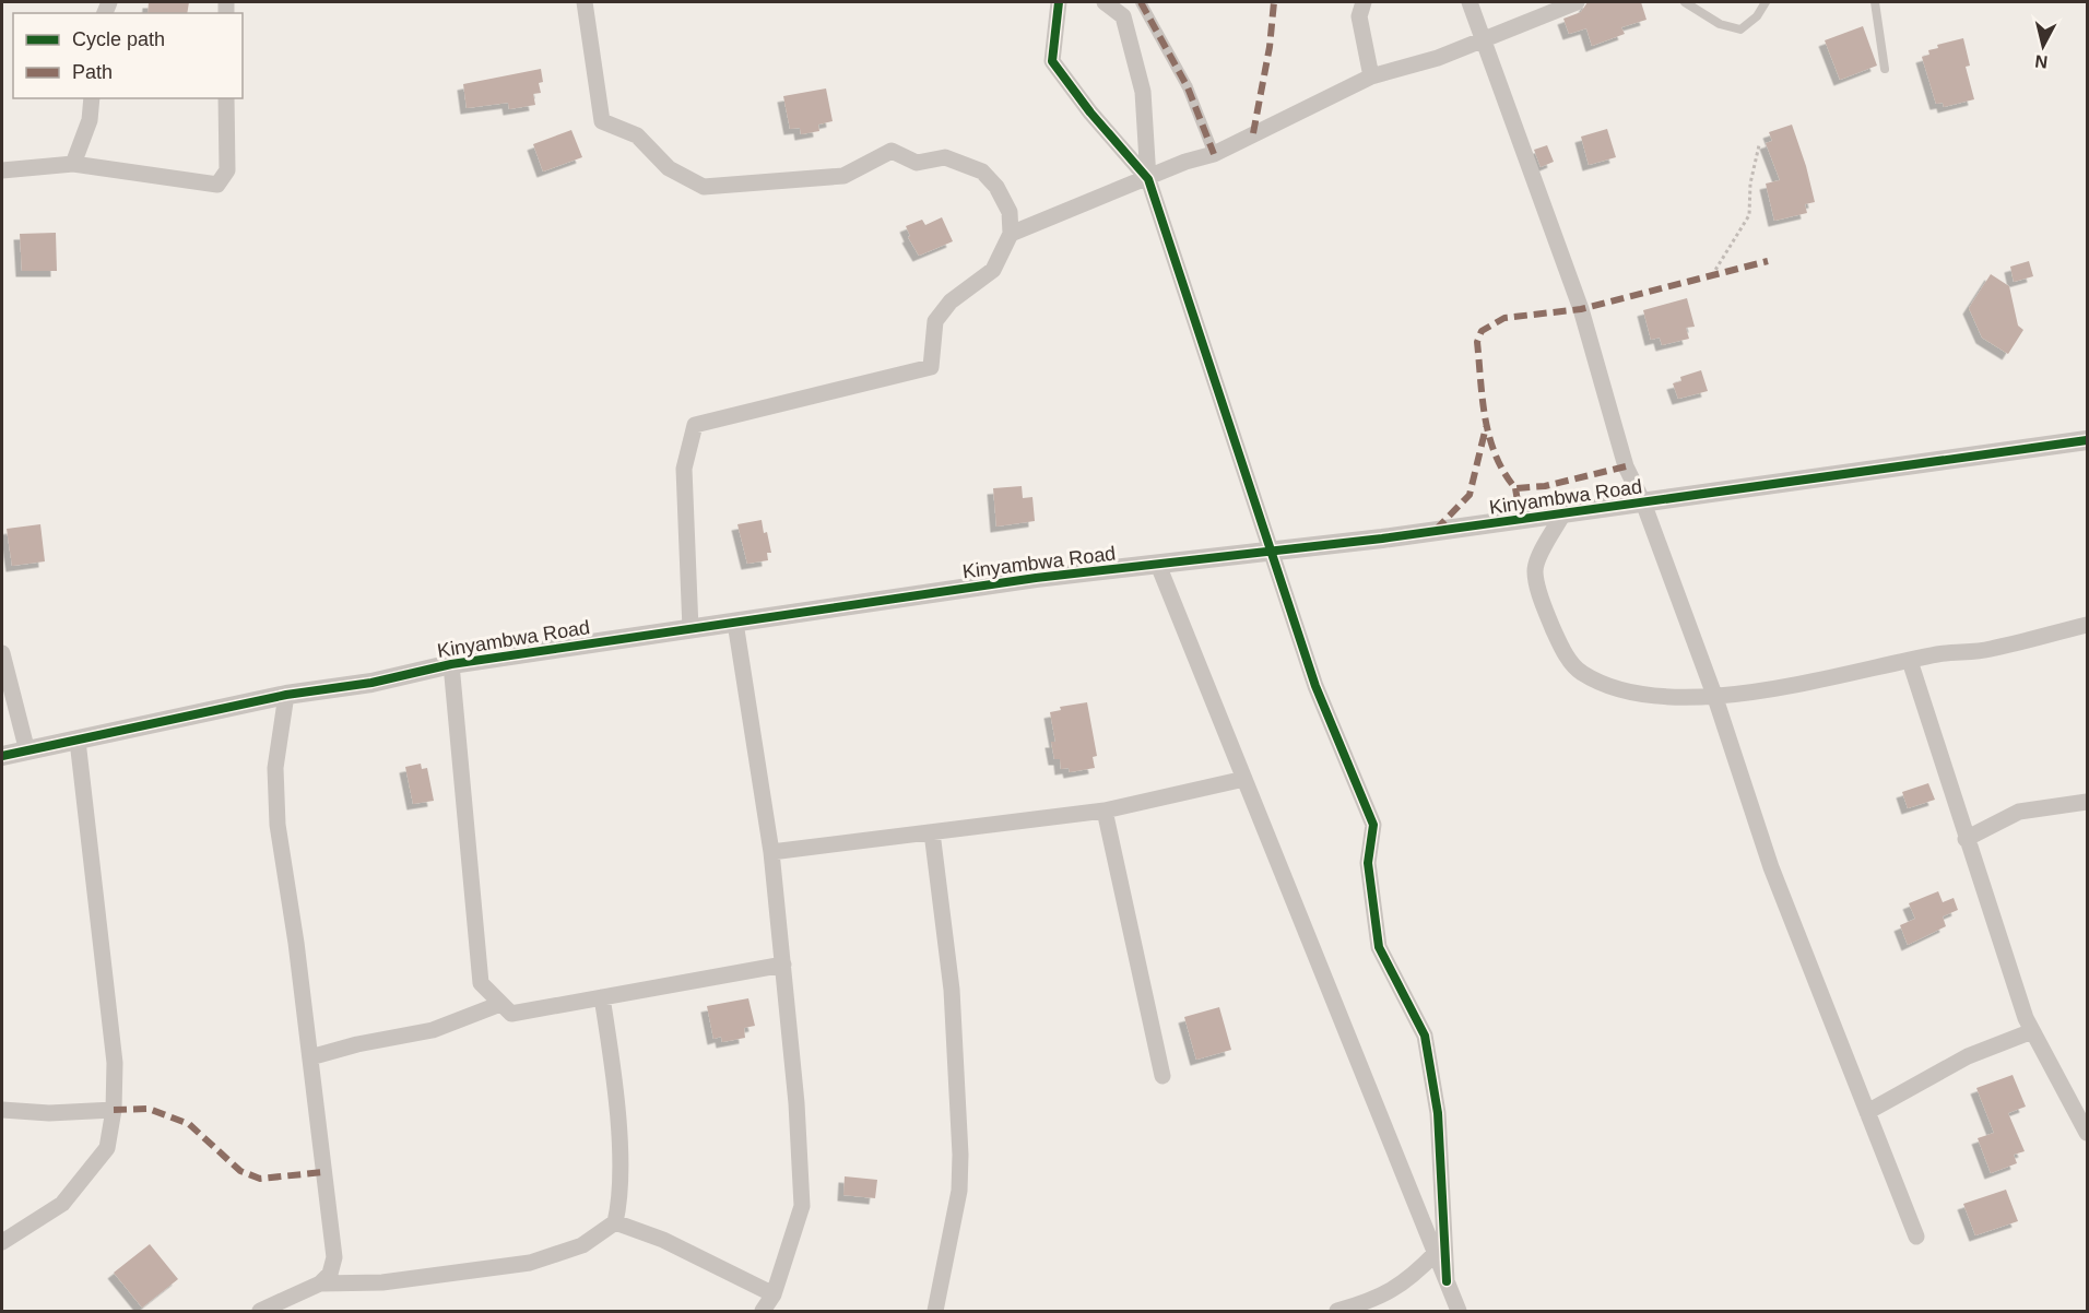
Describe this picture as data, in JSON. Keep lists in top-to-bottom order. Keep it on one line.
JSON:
{"streets":{"street":["Kinyambwa Road"]},"legend":["Cycle path","Path"],"north":"bottom"}
